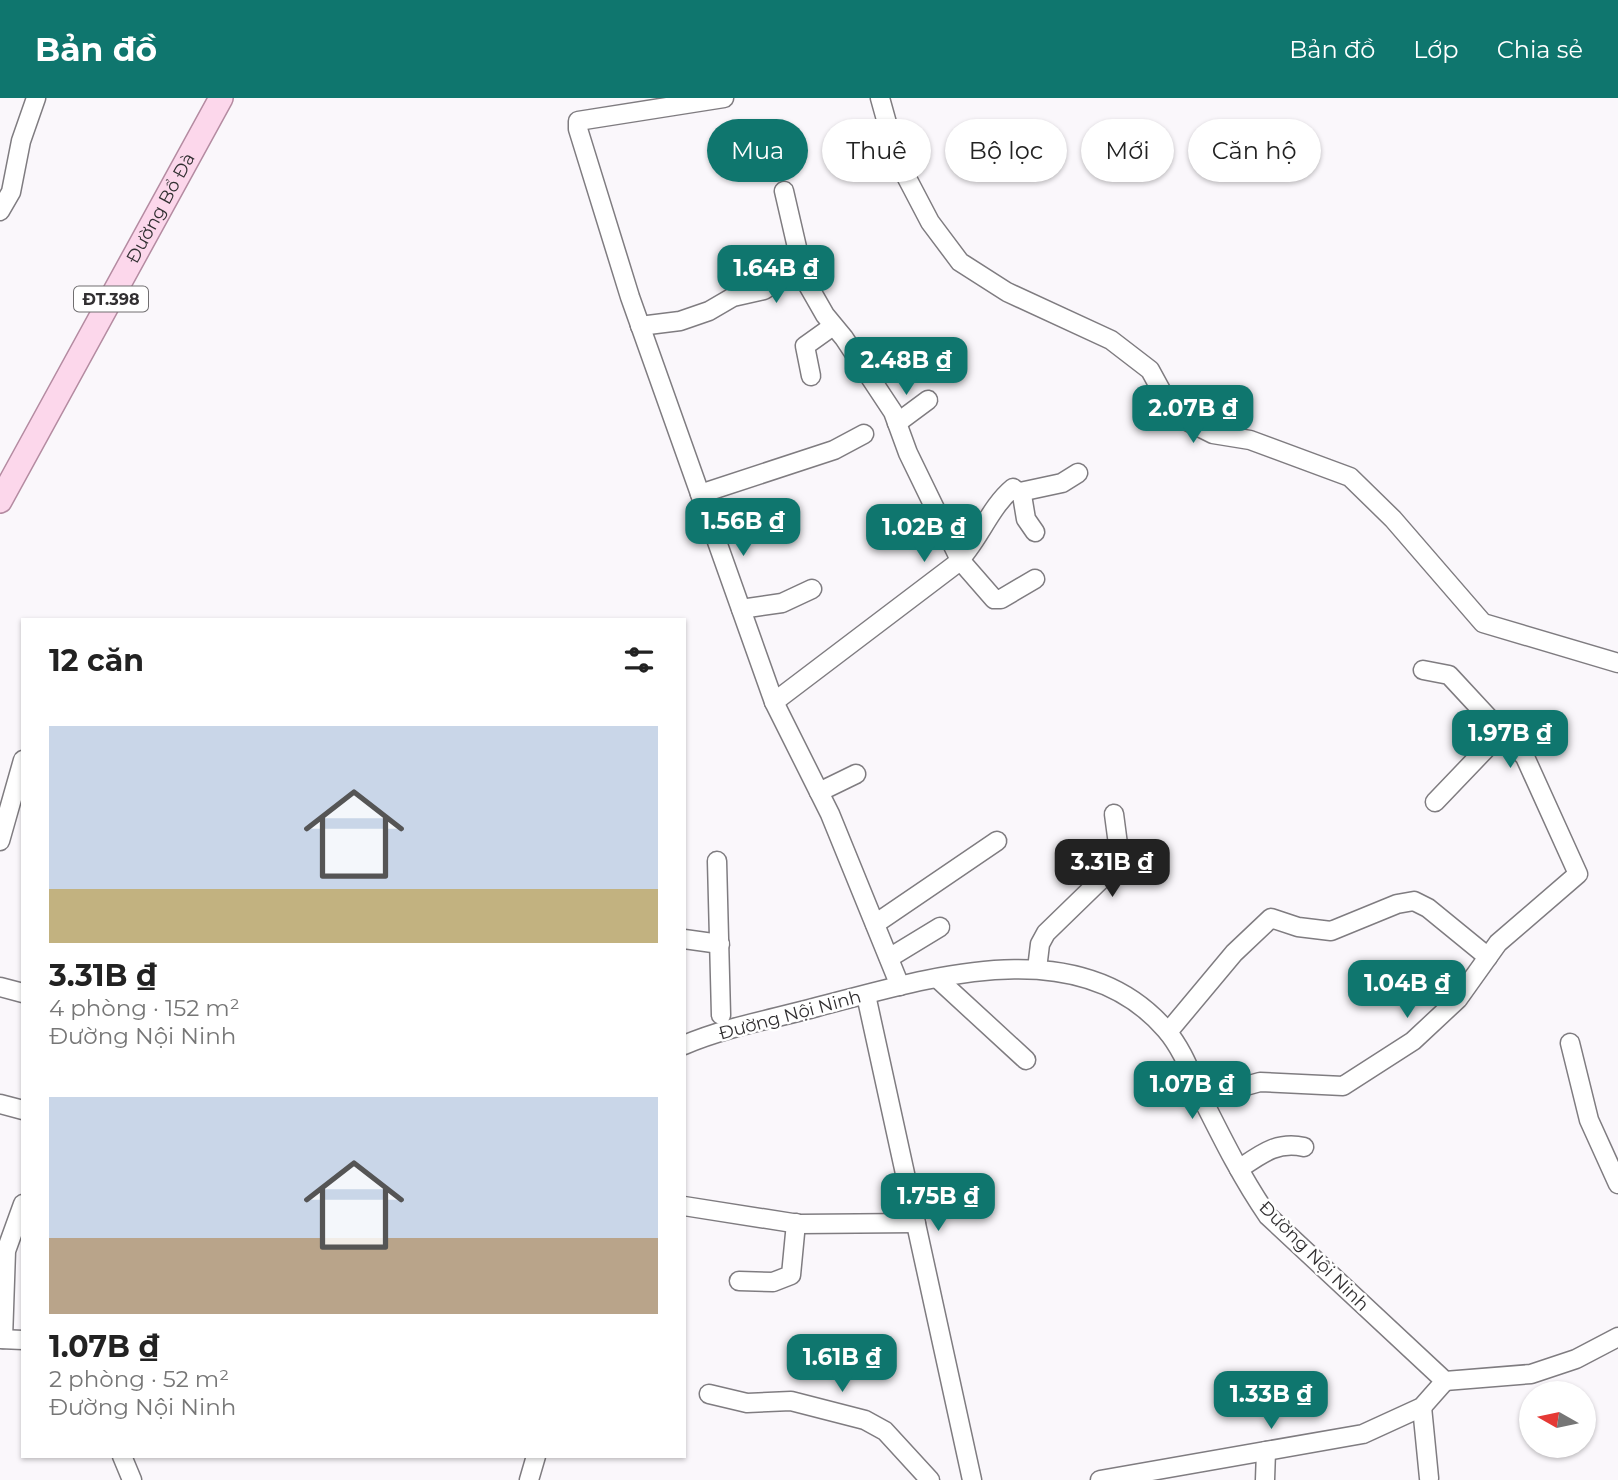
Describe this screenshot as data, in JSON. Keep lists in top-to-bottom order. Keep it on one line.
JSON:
{"streets":{"main road":["Đường Bổ Đà","ĐT.398"],"street":["Đường Nội Ninh"]},"north":"left","page":{"header":"Bản đồ","nav":["Bản đồ","Lớp","Chia sẻ"],"chip":["Mua","Thuê","Bộ lọc","Mới","Căn hộ"],"price":["1.64B ₫","2.48B ₫","2.07B ₫","1.56B ₫","1.02B ₫","1.97B ₫","3.31B ₫","1.04B ₫","1.07B ₫","1.75B ₫","1.61B ₫","1.33B ₫"],"heading":"12 căn","list":[{"name":"3.31B ₫","note":"4 phòng · 152 m² · Đường Nội Ninh"},{"name":"1.07B ₫","note":"2 phòng · 52 m² · Đường Nội Ninh"}]}}
